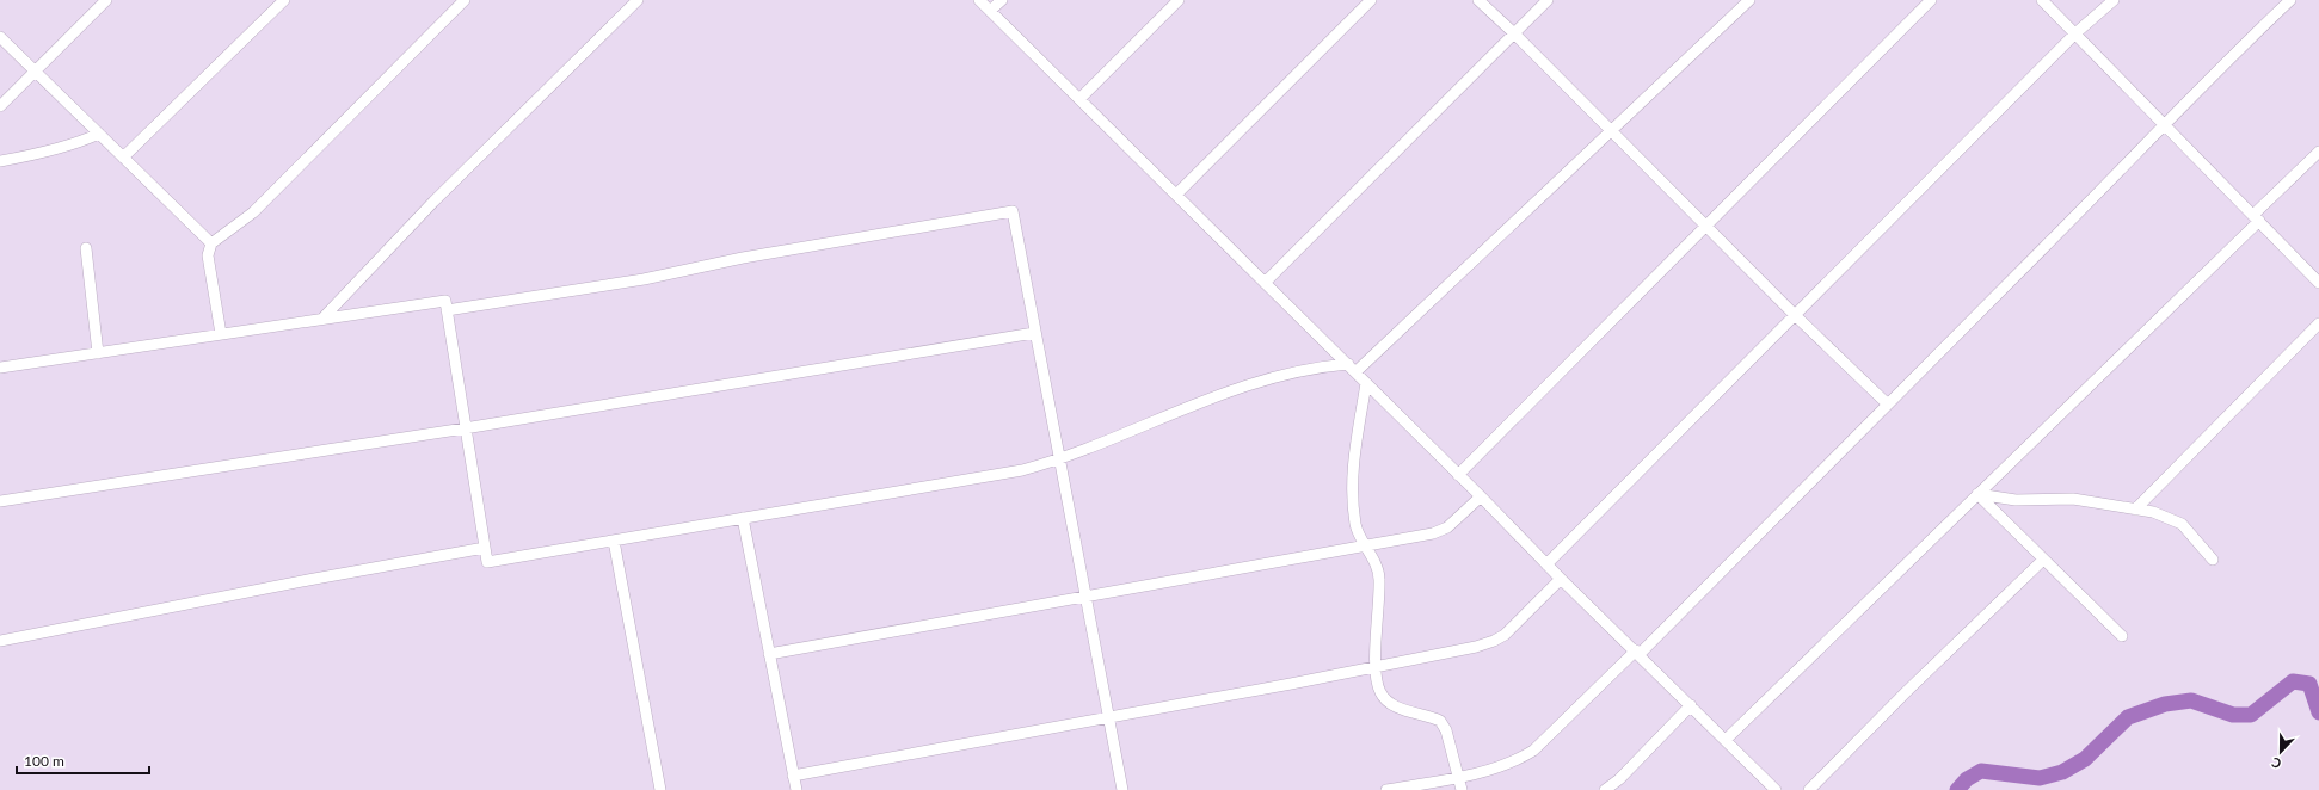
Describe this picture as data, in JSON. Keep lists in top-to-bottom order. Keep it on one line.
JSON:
{"scale_bar":"100 m","north":"bottom"}
